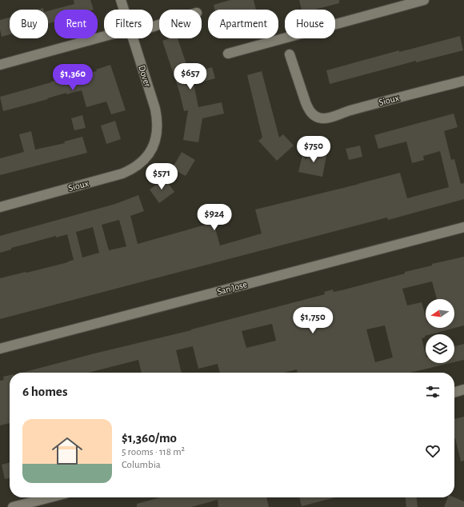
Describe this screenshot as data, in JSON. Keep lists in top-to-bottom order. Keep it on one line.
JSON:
{"streets":{"street":["Dover","Sioux","San Jose"]},"crossings":[["Dover","Sioux"]],"north":"left","page":{"chip":["Buy","Rent","Filters","New","Apartment","House"],"price":["$657","$1,360","$750","$571","$924","$1,750"],"heading":"6 homes","list":[{"name":"$1,360/mo","note":"5 rooms · 118 m² · Columbia"}]}}
